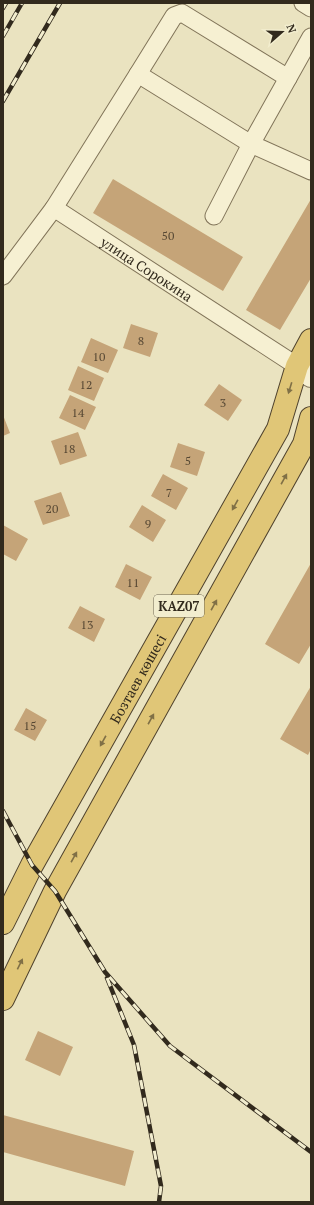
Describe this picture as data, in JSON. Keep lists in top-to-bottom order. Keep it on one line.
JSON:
{"streets":{"highway":["KAZ07","Бозтаев көшесі"],"street":["улица Сорокина"]},"crossings":[["улица Сорокина","Бозтаев көшесі"],["KAZ07","Бозтаев көшесі"]],"house_numbers":["50","8","10","12","3","14","18","5","7","20","9","11","13","15"],"north":"right"}
